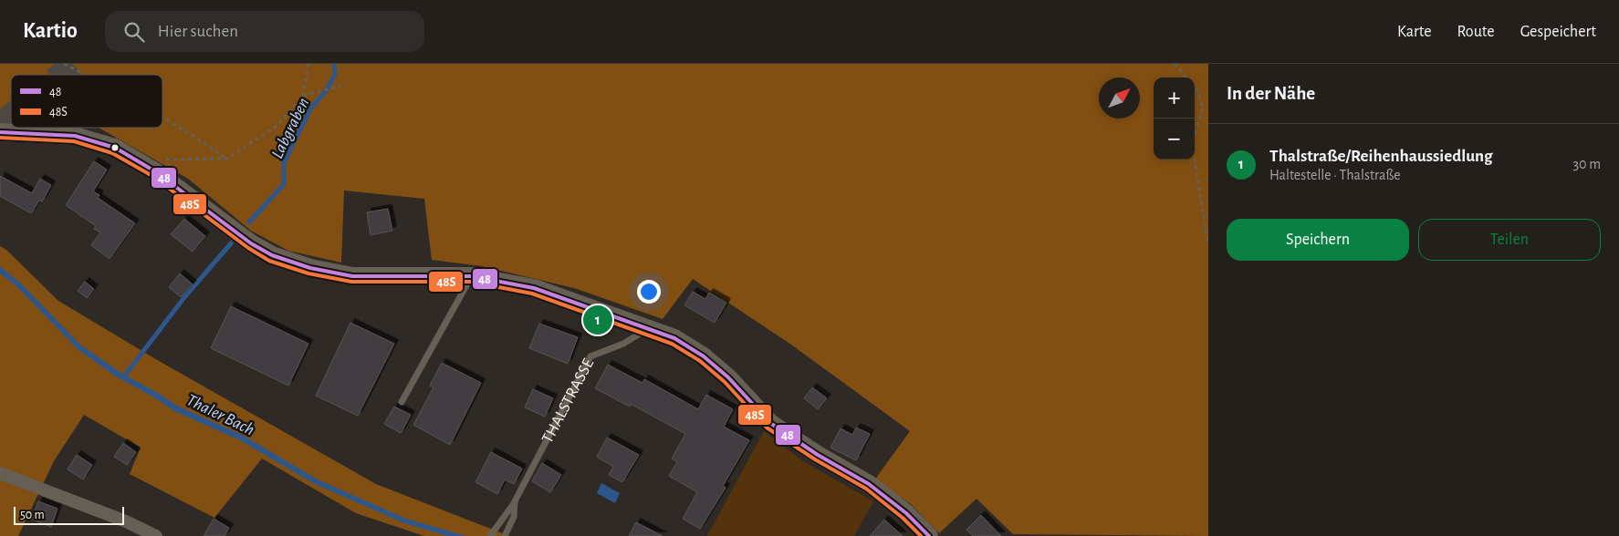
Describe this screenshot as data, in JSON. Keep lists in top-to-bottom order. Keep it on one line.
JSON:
{"streets":{"lane":["THALSTRASSE"]},"water":["Labgraben","Thaler Bach"],"lines":["transit line 48","transit line 48S"],"legend":["48","48S"],"scale_bar":"50 m","north":"top right","page":{"header":"Kartio","search":"Hier suchen","nav":["Karte","Route","Gespeichert"],"heading":"In der Nähe","map_buttons":["+","−"],"list":[{"mark":"1","name":"Thalstraße/Reihenhaussiedlung","note":"Haltestelle · Thalstraße","value":"30 m"}],"buttons":["Speichern","Teilen"],"pins":"1","scale":"50 m"}}
